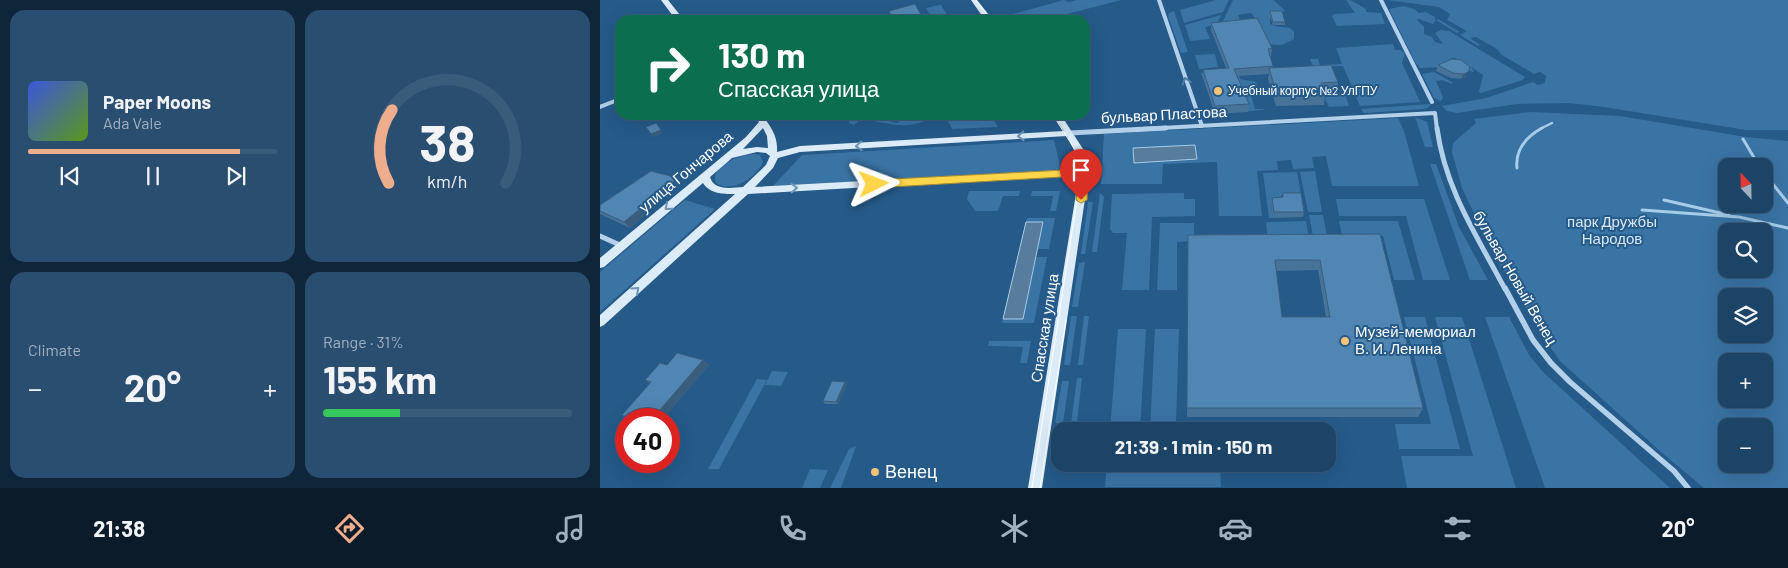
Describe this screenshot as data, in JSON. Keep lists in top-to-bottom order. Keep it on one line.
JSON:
{"streets":{"street":["бульвар Пластова","улица Гончарова","бульвар Новый Венец","Спасская улица"]},"crossings":[["бульвар Пластова","улица Гончарова"],["бульвар Пластова","бульвар Новый Венец"]],"parks":["парк Дружбы Народов"],"places":["Учебный корпус №2 УлГПУ","Музей-мемориал В. И. Ленина","Венец"],"north":"top","page":{"turn":["130 m","Спасская улица"],"song":["Paper Moons","Ada Vale"],"map_buttons":["+","−"],"tile":["Climate",["Range · 31%","155 km"]],"heat":["−","20°","+"],"limit":"40","trip":"21:39 · 1 min · 150 m","tabs":["21:38","20°"],"gauge":["38","km/h"]}}
